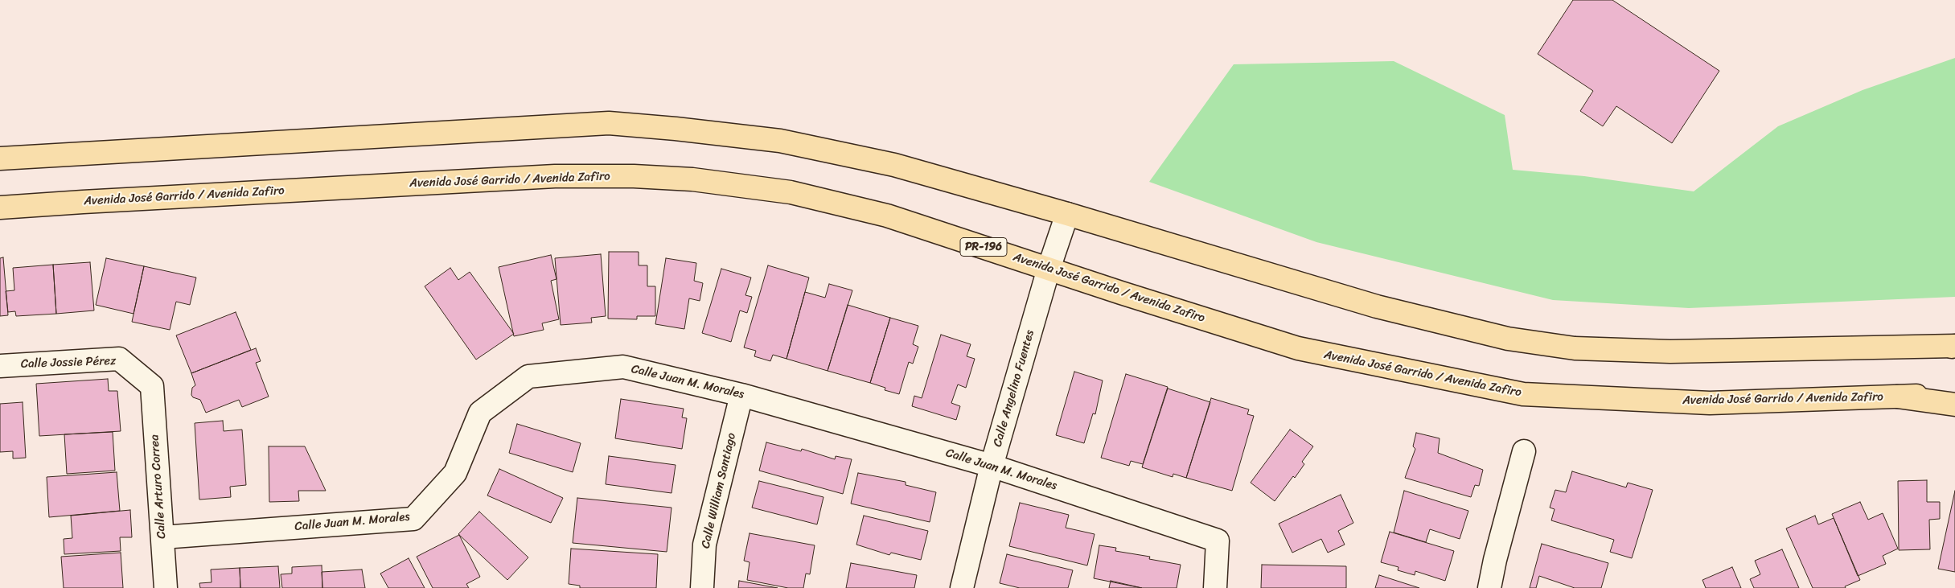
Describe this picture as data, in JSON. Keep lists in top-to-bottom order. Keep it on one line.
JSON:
{"streets":{"main road":["Avenida José Garrido / Avenida Zafiro","PR-196"],"street":["Calle Jossie Pérez","Calle Juan M. Morales","Calle Angelino Fuentes","Calle Arturo Correa","Calle William Santiago"]},"crossings":[["Avenida José Garrido / Avenida Zafiro","Calle Angelino Fuentes"],["Calle Jossie Pérez","Calle Arturo Correa"],["Calle Juan M. Morales","Calle Angelino Fuentes"],["Calle Juan M. Morales","Calle Arturo Correa"],["Calle Juan M. Morales","Calle William Santiago"]]}
